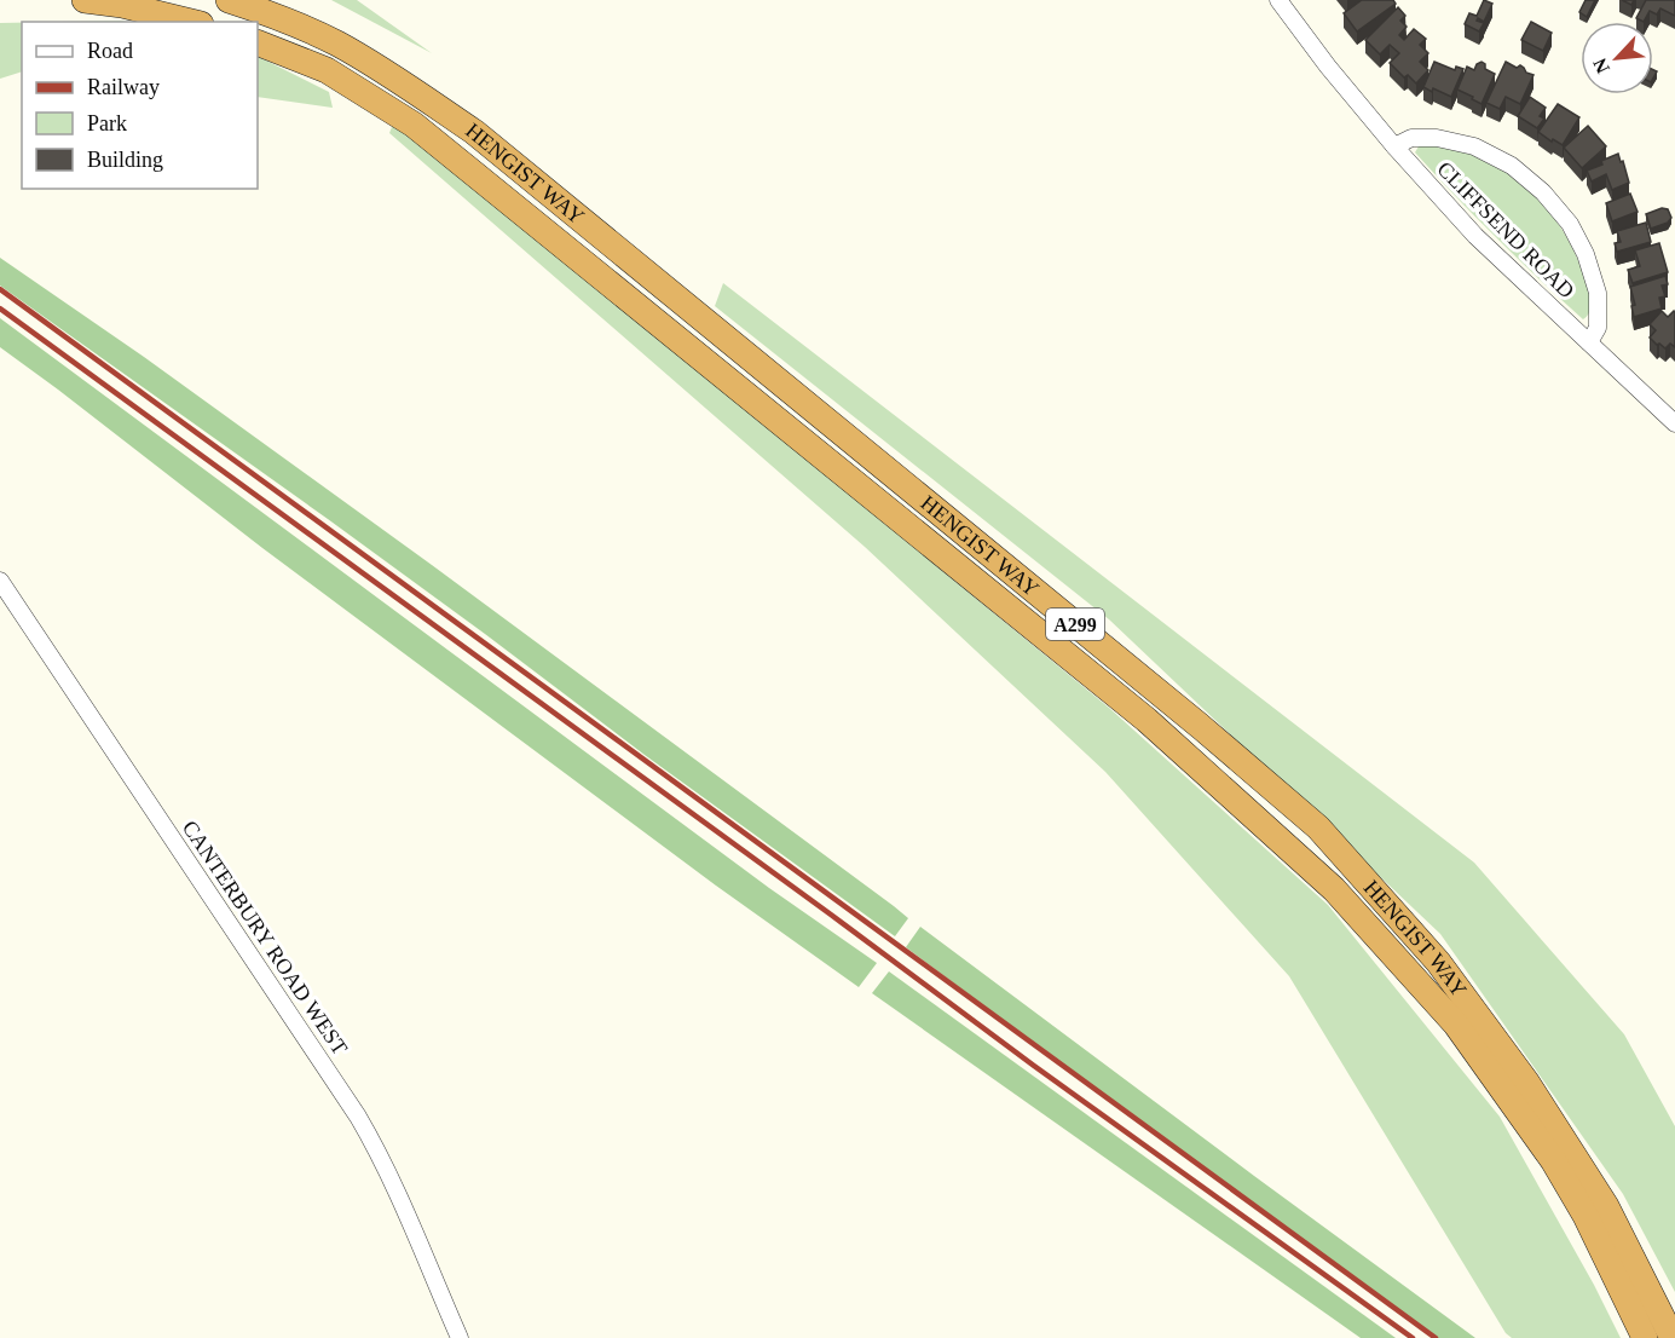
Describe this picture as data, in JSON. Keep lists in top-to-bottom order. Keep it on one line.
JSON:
{"streets":{"highway":["HENGIST WAY","A299"],"street":["CLIFFSEND ROAD","CANTERBURY ROAD WEST"]},"legend":["Road","Railway","Park","Building"],"north":"bottom left"}
